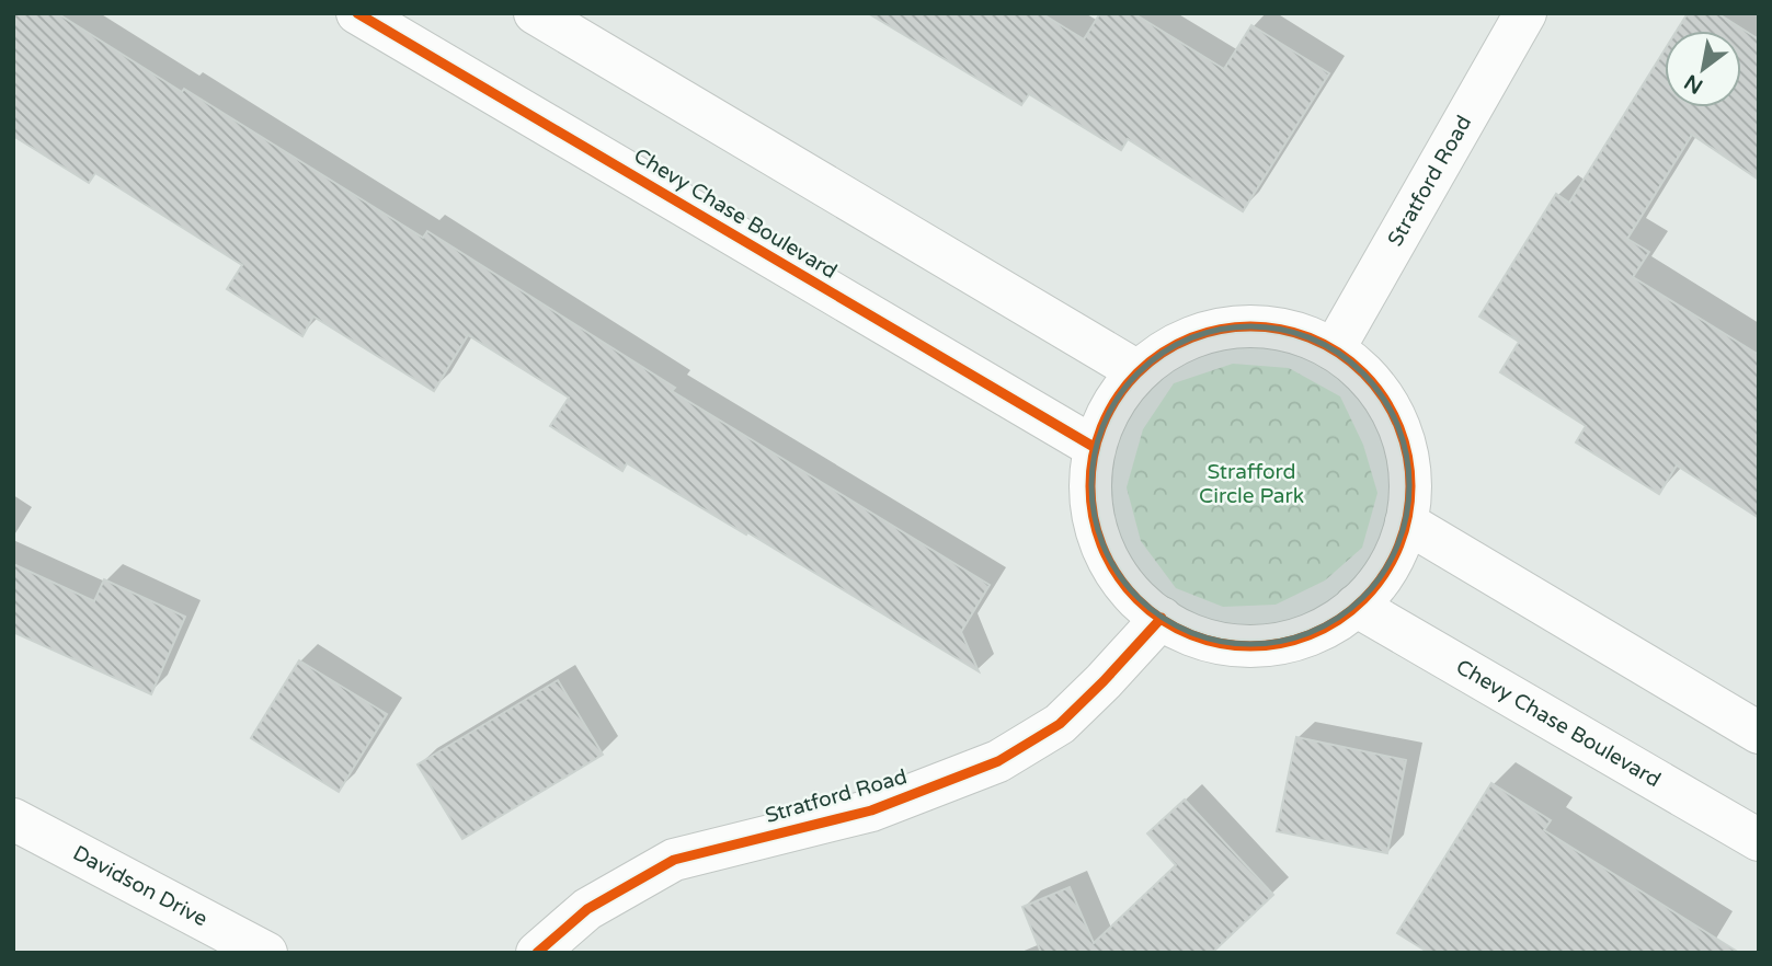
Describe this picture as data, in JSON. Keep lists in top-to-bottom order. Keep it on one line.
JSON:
{"streets":{"street":["Stratford Road","Chevy Chase Boulevard","Davidson Drive"]},"parks":["Strafford Circle Park"],"north":"bottom left"}
